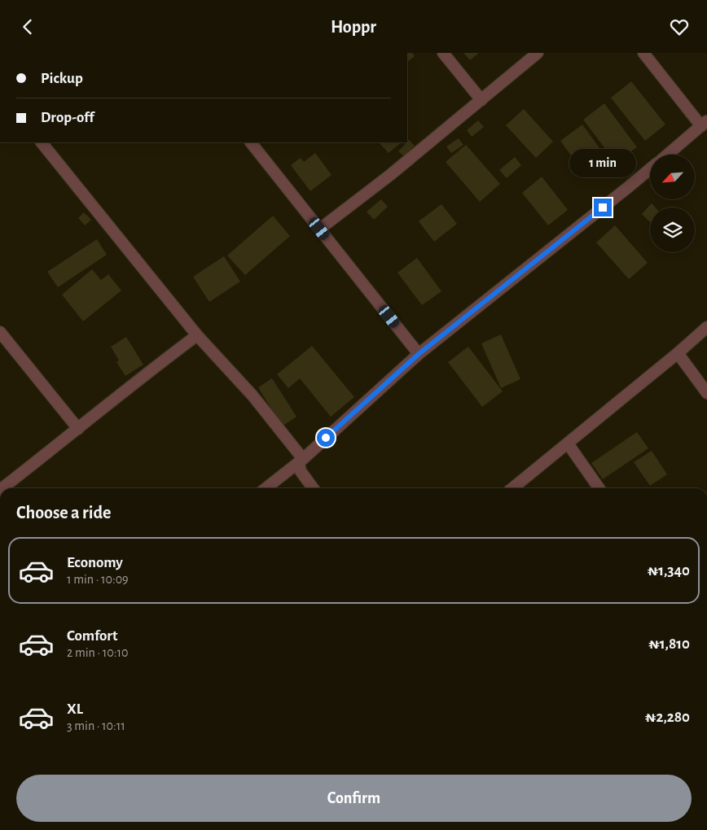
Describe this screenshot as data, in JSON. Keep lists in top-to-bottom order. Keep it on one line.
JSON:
{"north":"bottom left","page":{"header":"Hoppr","banner":["Pickup","Drop-off"],"bubble":"1 min","heading":"Choose a ride","list":[{"name":"Economy","note":"1 min · 10:09","value":"₦1,340"},{"name":"Comfort","note":"2 min · 10:10","value":"₦1,810"},{"name":"XL","note":"3 min · 10:11","value":"₦2,280"}],"buttons":"Confirm"}}
